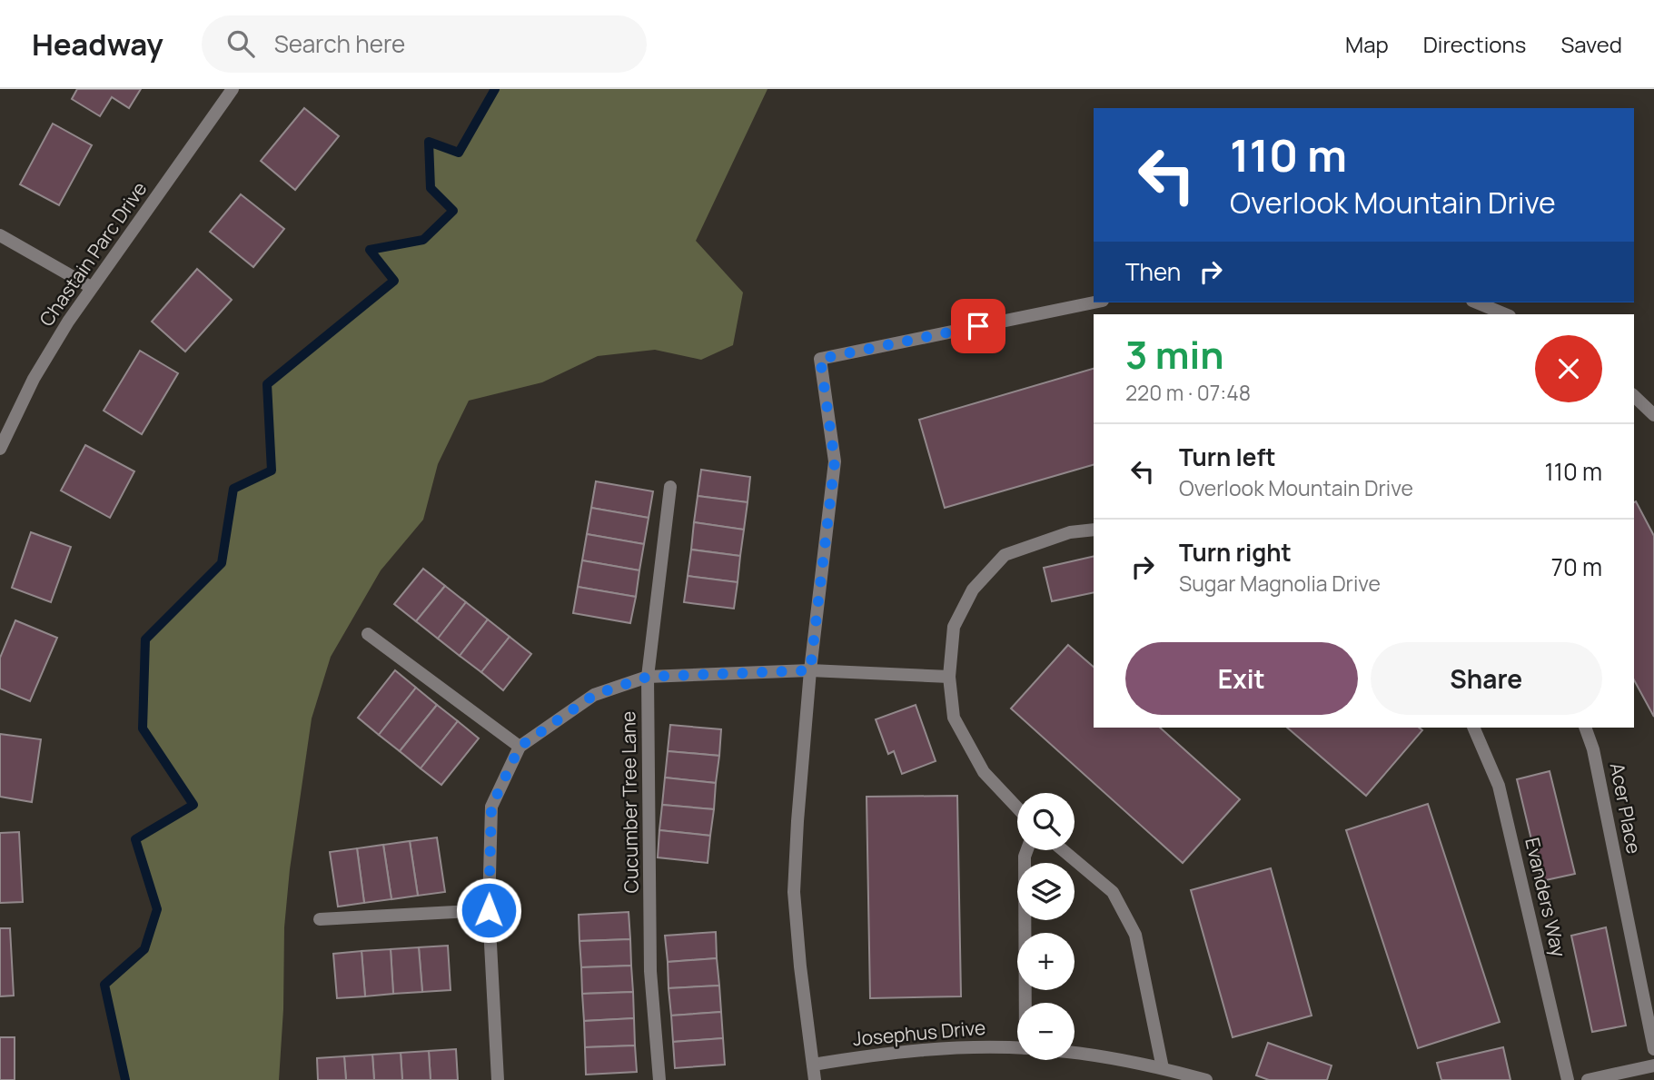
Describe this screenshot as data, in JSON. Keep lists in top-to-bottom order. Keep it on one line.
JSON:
{"streets":{"street":["Chastain Parc Drive","Cucumber Tree Lane","Acer Place","Evanders Way","Josephus Drive"]},"page":{"header":"Headway","search":"Search here","nav":["Map","Directions","Saved"],"turn":["110 m","Overlook Mountain Drive"],"then":"Then","heading":["3 min","220 m · 07:48"],"list":[{"name":"Turn left","note":"Overlook Mountain Drive","value":"110 m"},{"name":"Turn right","note":"Sugar Magnolia Drive","value":"70 m"}],"buttons":["Exit","Share"],"map_buttons":["+","−"]}}
